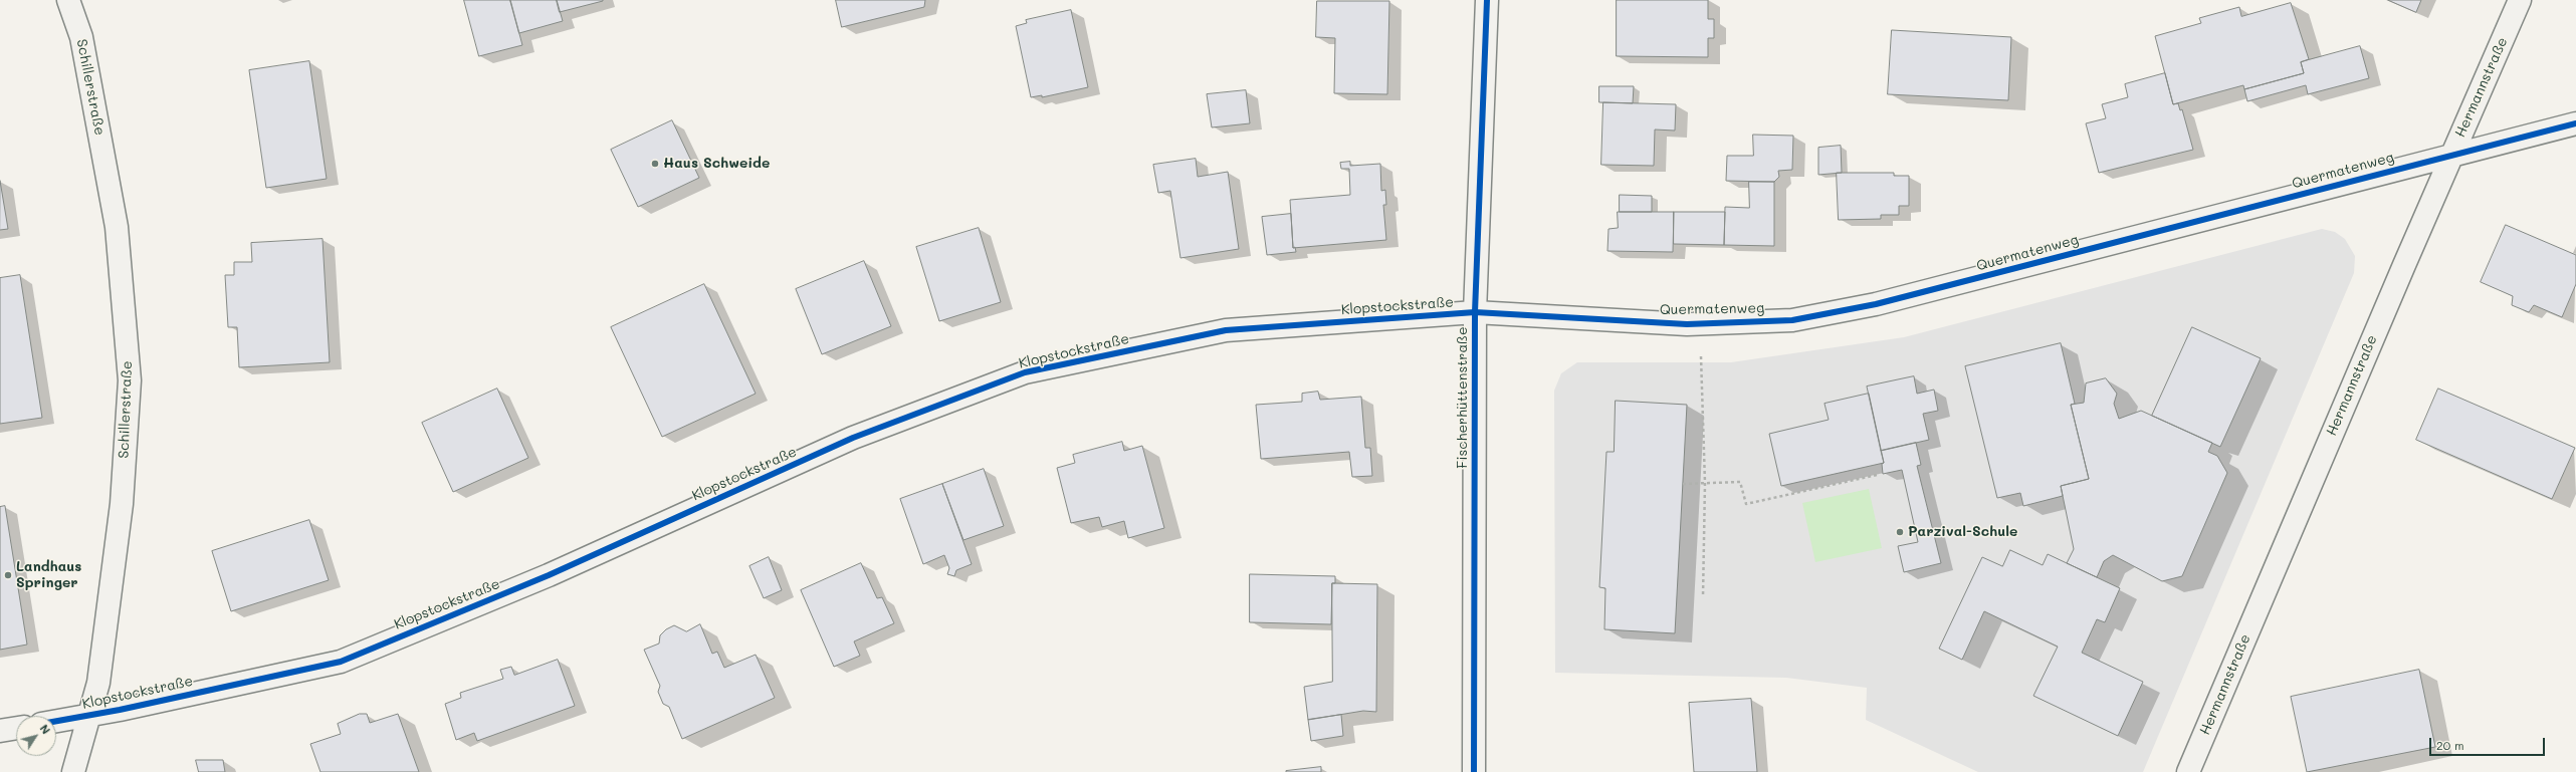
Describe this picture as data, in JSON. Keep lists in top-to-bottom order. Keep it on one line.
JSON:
{"streets":{"street":["Schillerstraße","Hermannstraße","Quermatenweg","Klopstockstraße","Fischerhüttenstraße"]},"crossings":[["Schillerstraße","Klopstockstraße"],["Hermannstraße","Quermatenweg"],["Quermatenweg","Klopstockstraße"],["Quermatenweg","Fischerhüttenstraße"],["Klopstockstraße","Fischerhüttenstraße"]],"places":["Haus Schweide","Parzival-Schule","Landhaus Springer"],"scale_bar":"20 m","north":"top right"}
